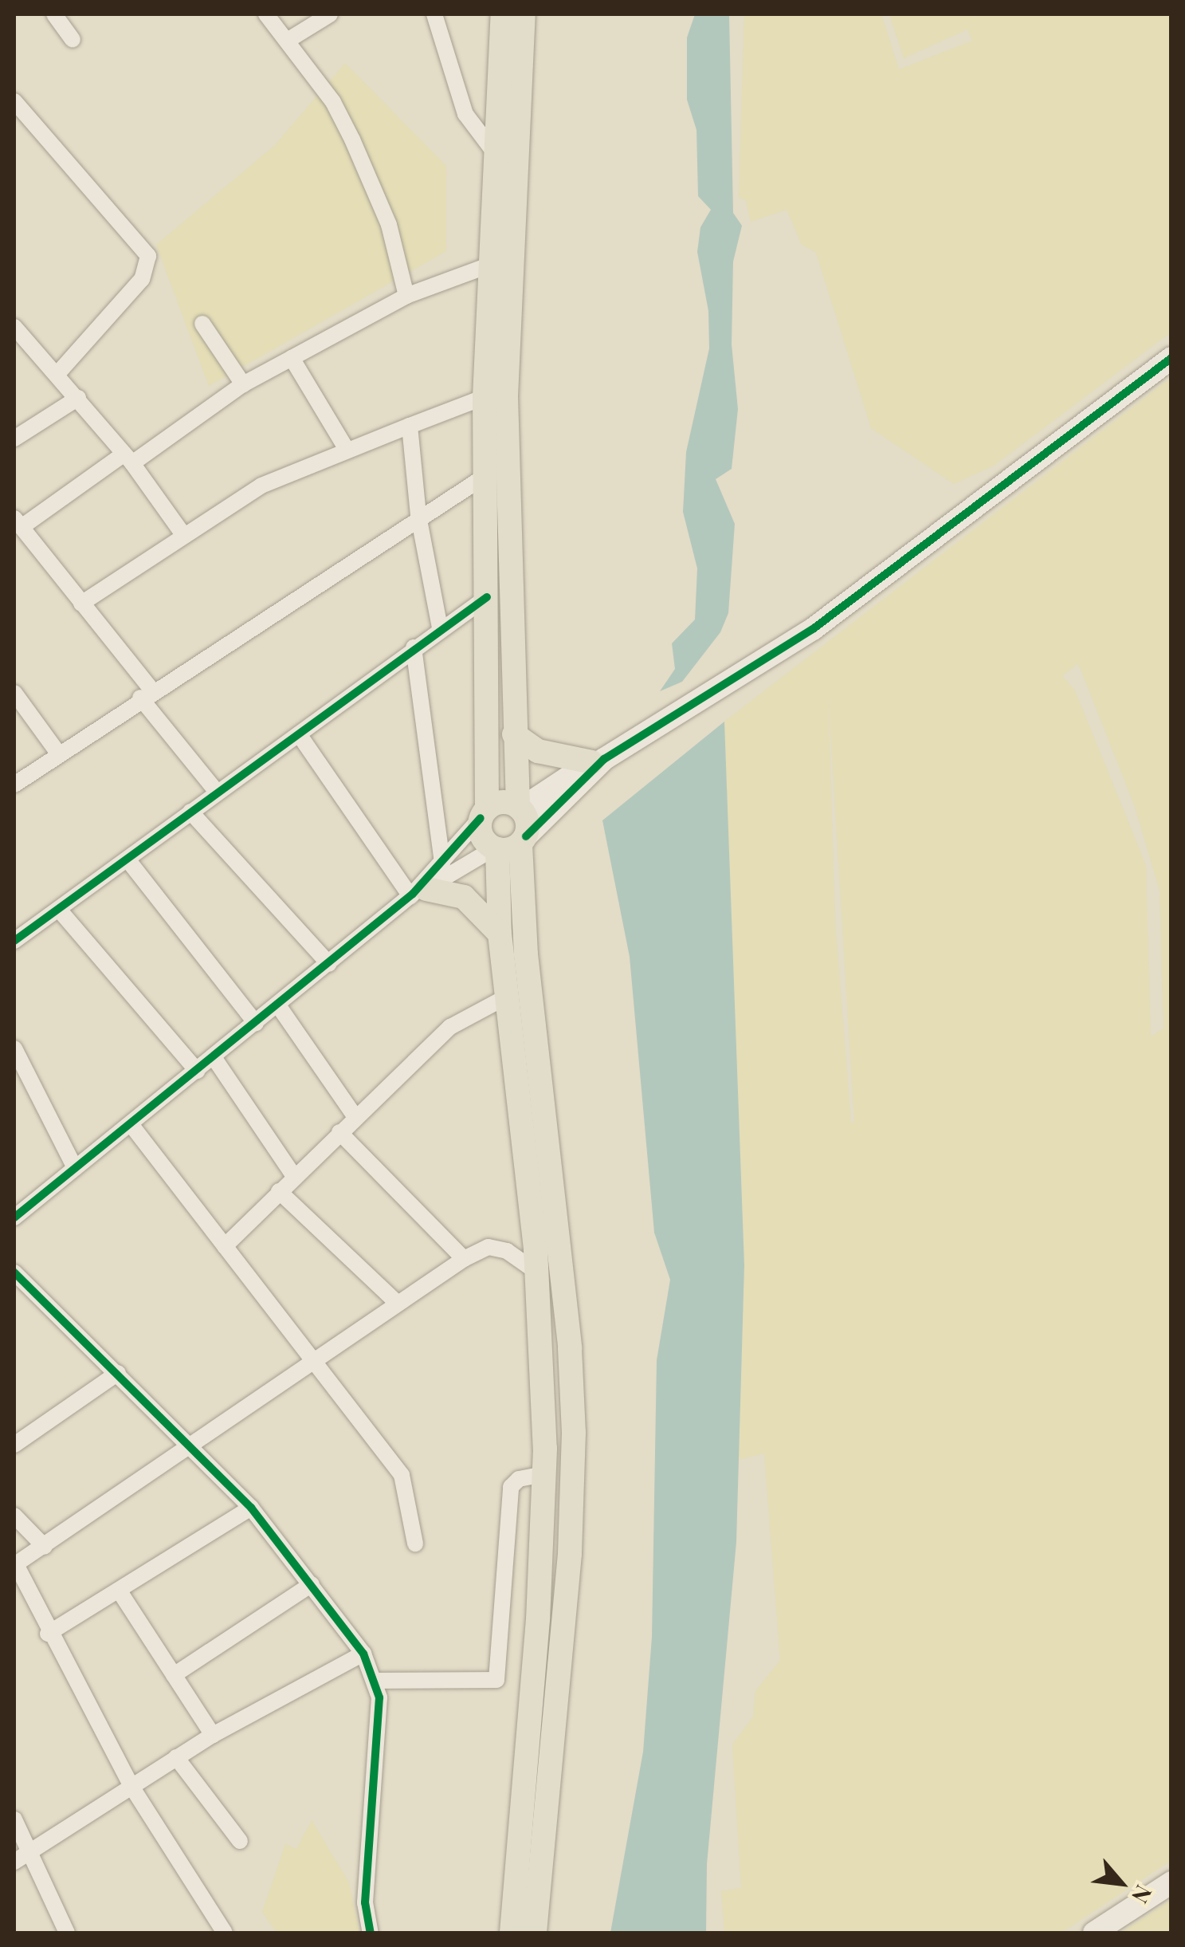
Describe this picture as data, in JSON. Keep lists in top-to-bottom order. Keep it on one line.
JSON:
{"north":"bottom right"}
